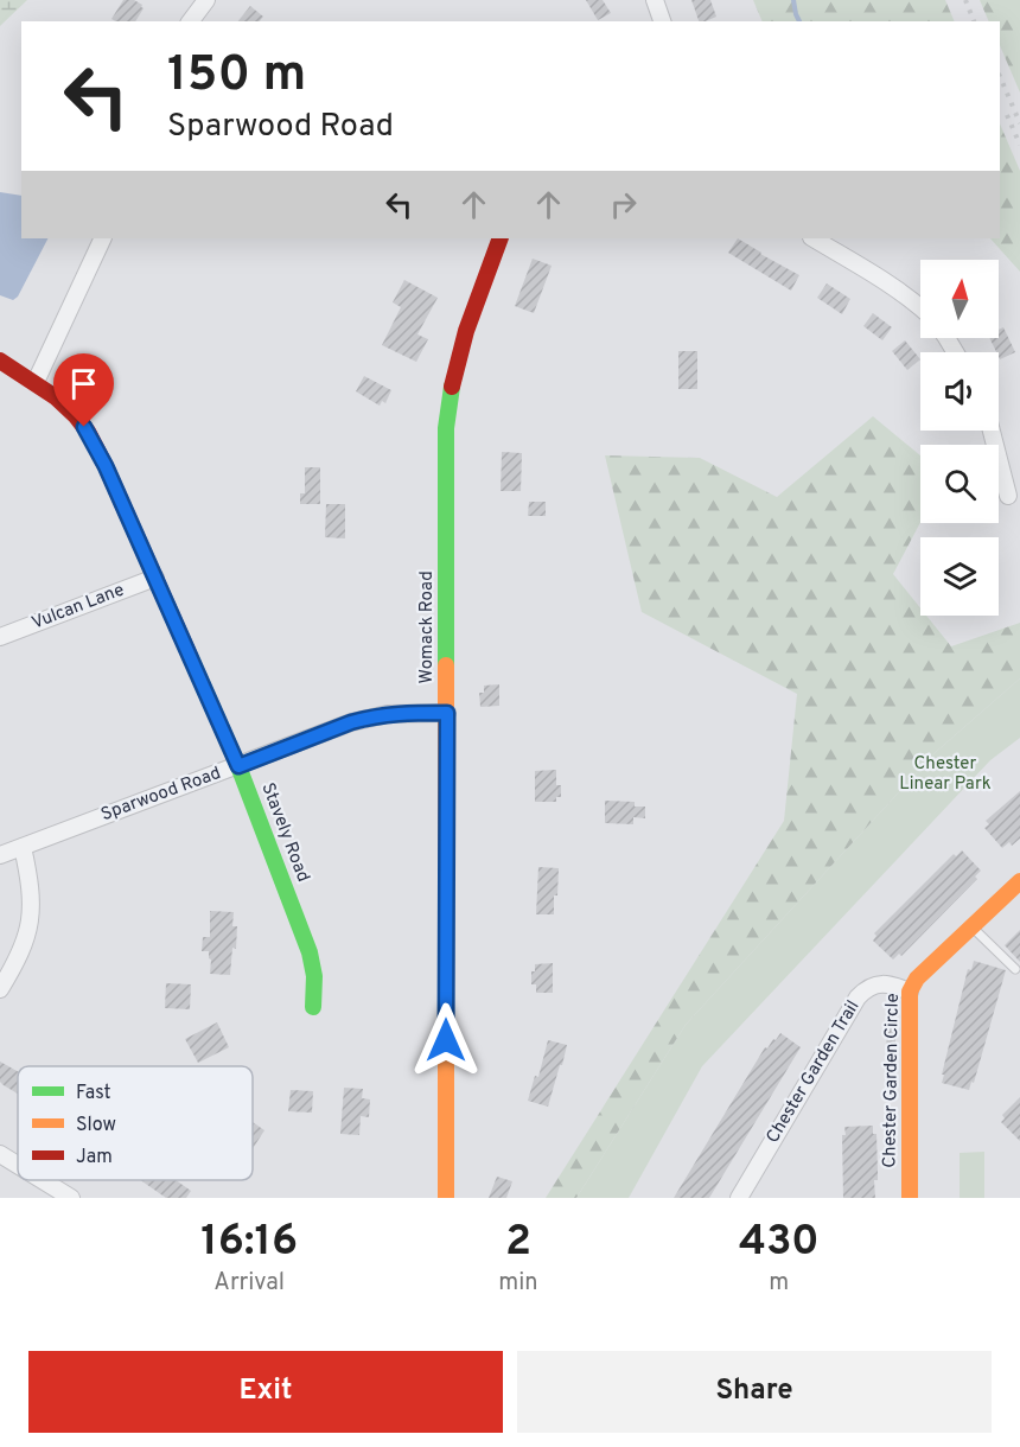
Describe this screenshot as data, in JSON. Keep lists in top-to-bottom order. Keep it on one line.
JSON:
{"streets":{"street":["Vulcan Lane","Womack Road","Sparwood Road","Stavely Road","Chester Garden Trail","Chester Garden Circle"]},"crossings":[["Vulcan Lane","Stavely Road"],["Womack Road","Sparwood Road"],["Sparwood Road","Stavely Road"],["Chester Garden Trail","Chester Garden Circle"]],"parks":["Chester Linear Park"],"legend":["Fast","Slow","Jam"],"north":"top","page":{"turn":["150 m","Sparwood Road"],"eta":["16:16","Arrival","2","min","430","m"],"buttons":["Exit","Share"]}}
